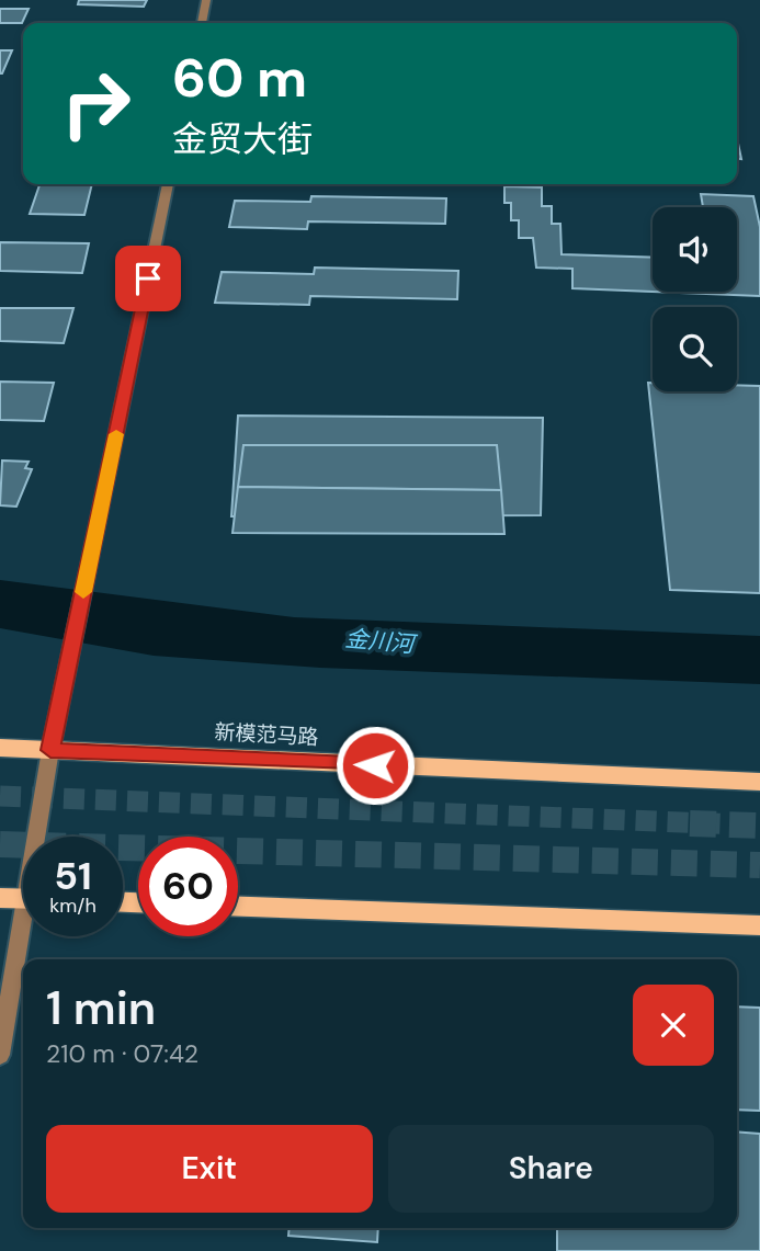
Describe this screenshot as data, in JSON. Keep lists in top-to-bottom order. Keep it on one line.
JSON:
{"streets":{"main road":["新模范马路"]},"water":["金川河"],"page":{"turn":["60 m","金贸大街"],"speed":"51 km/h","limit":"60","heading":["1 min","210 m · 07:42"],"buttons":["Exit","Share"]}}
